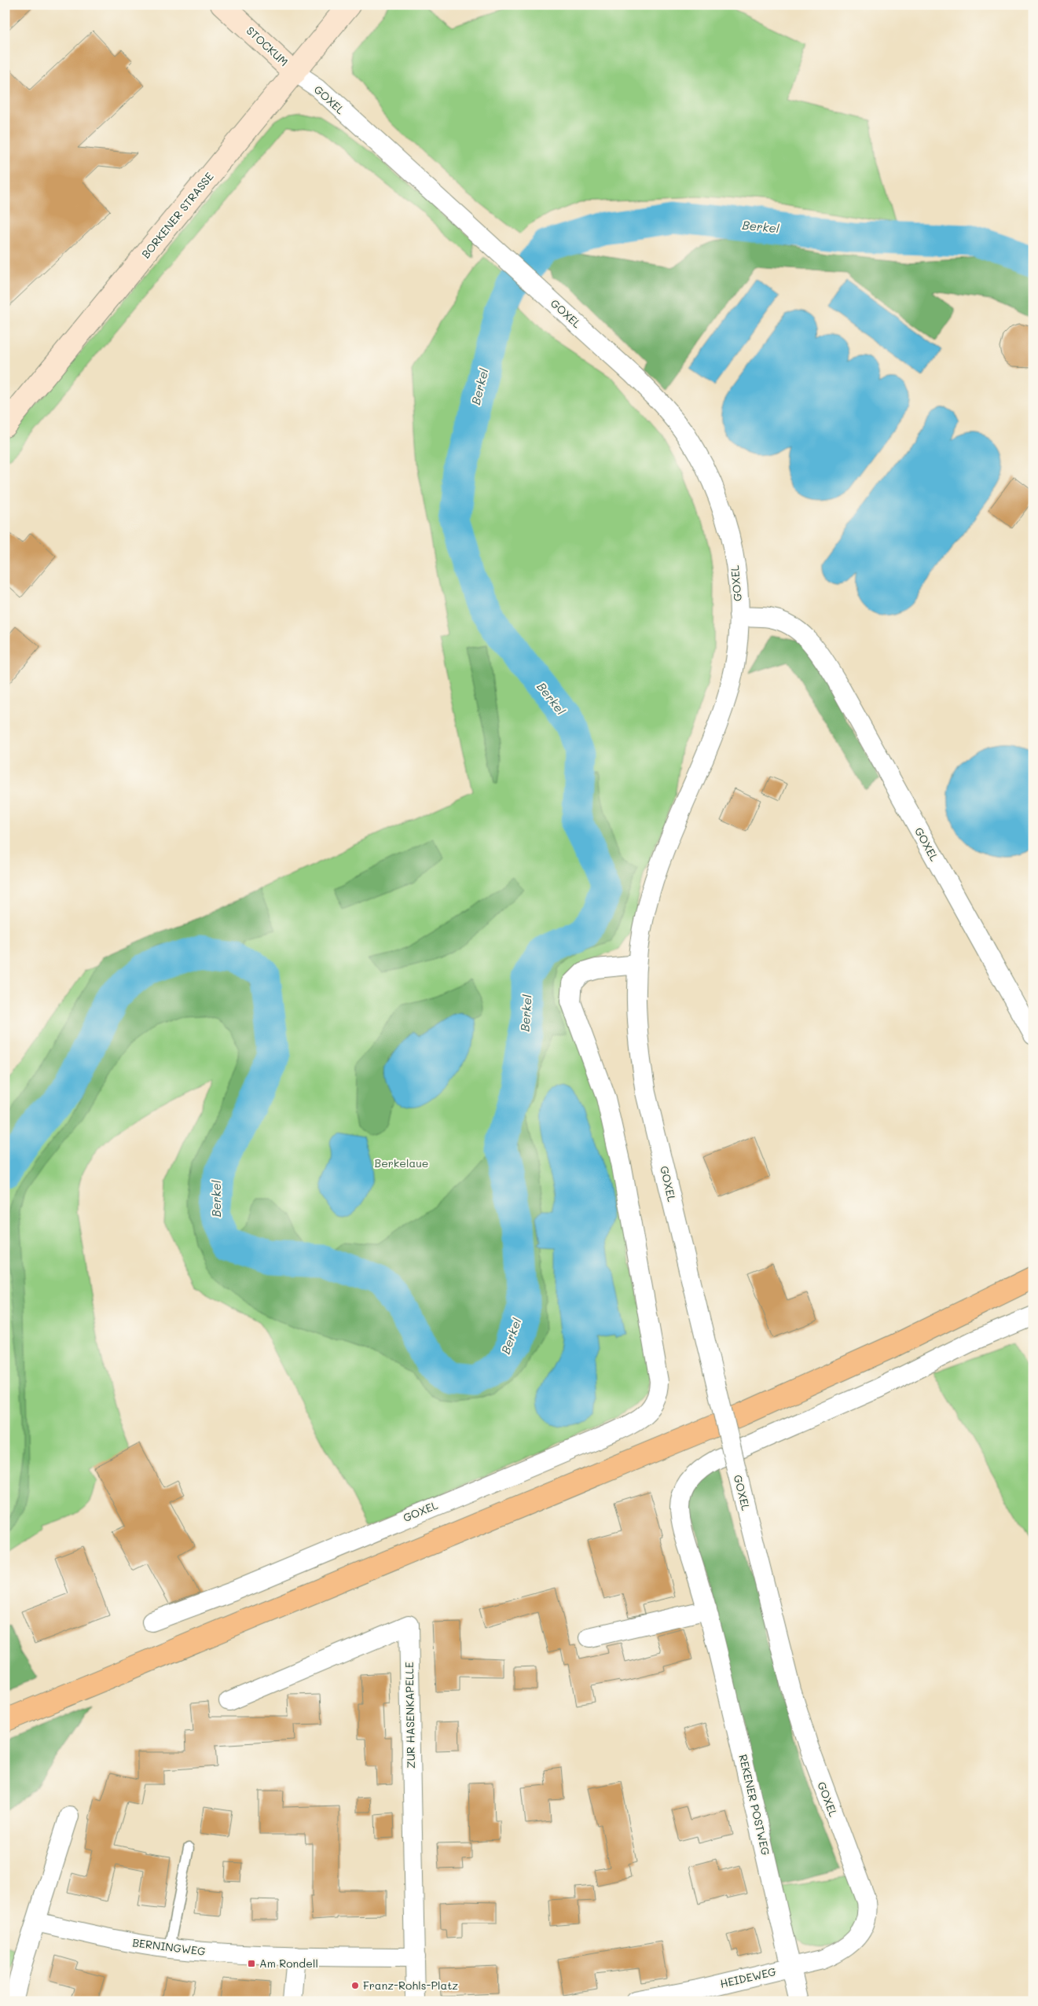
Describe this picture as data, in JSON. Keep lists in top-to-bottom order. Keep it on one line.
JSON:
{"streets":{"street":["STOCKUM","GOXEL","BORKENER STRASSE","ZUR HASENKAPELLE","REKENER POSTWEG","BERNINGWEG","HEIDEWEG"]},"crossings":[["STOCKUM","GOXEL"],["STOCKUM","BORKENER STRASSE"],["GOXEL","BORKENER STRASSE"],["GOXEL","REKENER POSTWEG"],["GOXEL","HEIDEWEG"],["ZUR HASENKAPELLE","BERNINGWEG"],["REKENER POSTWEG","HEIDEWEG"]],"water":["Berkel"],"parks":["Berkelaue"],"places":{"transit":["Am Rondell"],"other":["Franz-Rohls-Platz"]}}
